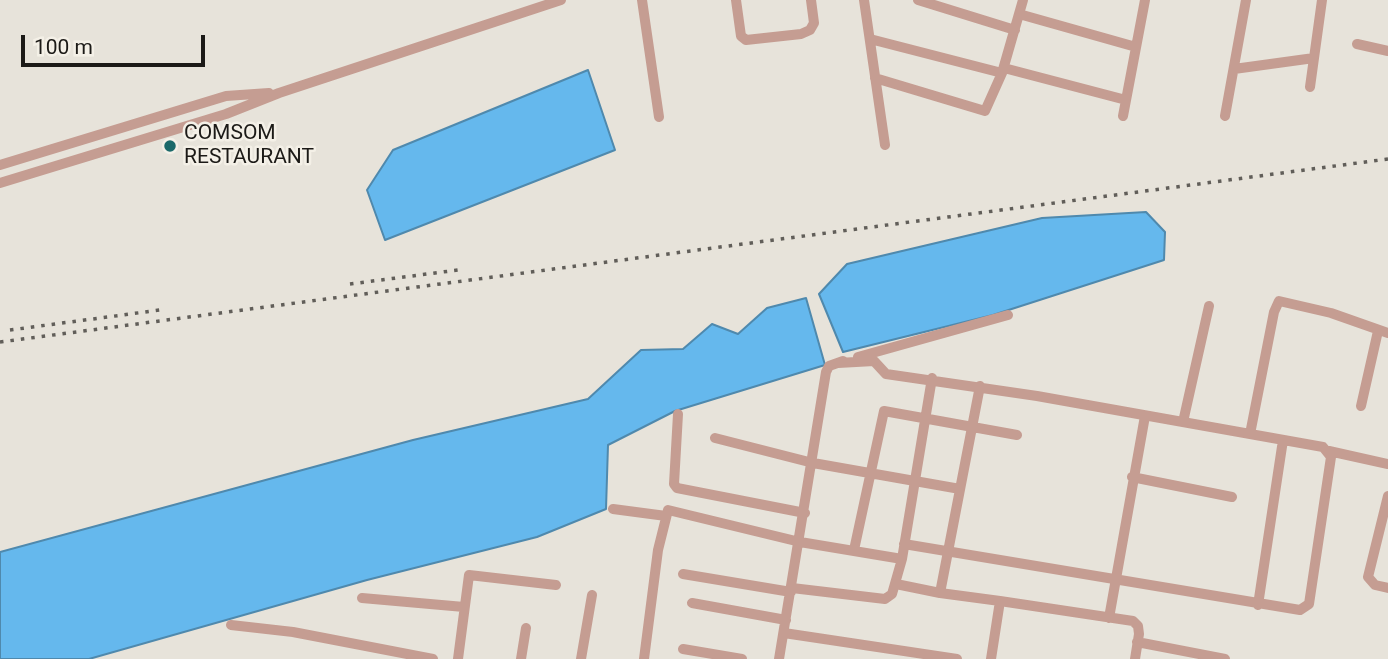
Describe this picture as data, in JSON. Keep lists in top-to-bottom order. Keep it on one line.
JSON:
{"places":["COMSOM RESTAURANT"],"scale_bar":"100 m"}
